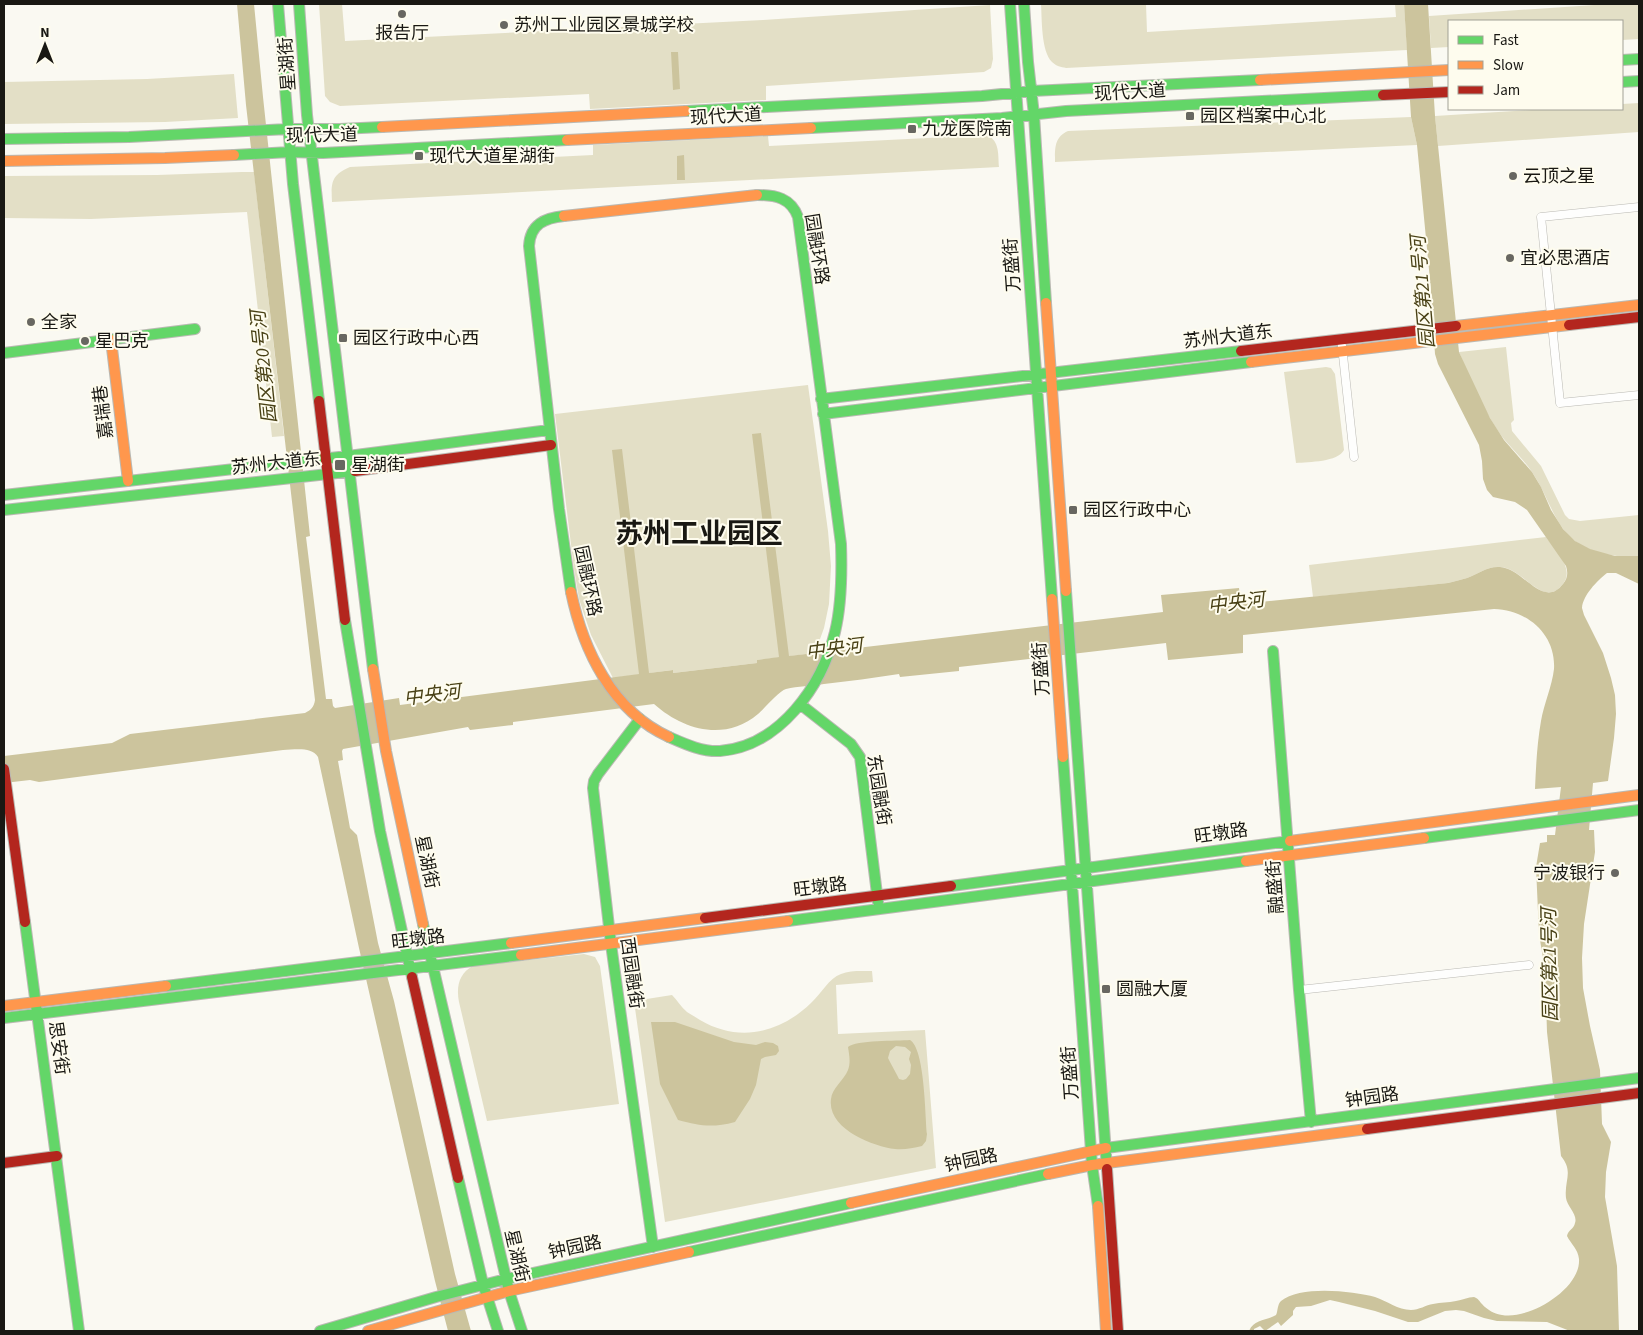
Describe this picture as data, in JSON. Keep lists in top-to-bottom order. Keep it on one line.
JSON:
{"streets":{"main road":["星湖街","现代大道","园融环路","万盛街","苏州大道东","嘉瑞巷","东园融街","旺墩路","融盛街","西园融街","思安街","钟园路"]},"crossings":[["星湖街","现代大道"],["星湖街","苏州大道东"],["星湖街","旺墩路"],["星湖街","钟园路"],["现代大道","万盛街"],["园融环路","苏州大道东"],["园融环路","东园融街"],["园融环路","西园融街"],["万盛街","苏州大道东"],["万盛街","旺墩路"],["万盛街","钟园路"],["苏州大道东","嘉瑞巷"],["东园融街","旺墩路"],["旺墩路","融盛街"],["旺墩路","西园融街"],["旺墩路","思安街"],["融盛街","钟园路"],["西园融街","钟园路"]],"districts":["苏州工业园区"],"water":["园区第21号河","园区第20号河","中央河"],"places":{"other":["报告厅","苏州工业园区景城学校","云顶之星","宜必思酒店","全家","星巴克","宁波银行"],"transit":["园区档案中心北","九龙医院南","现代大道星湖街","园区行政中心西","星湖街","园区行政中心","圆融大厦"]},"legend":["Fast","Slow","Jam"],"north":"top"}
